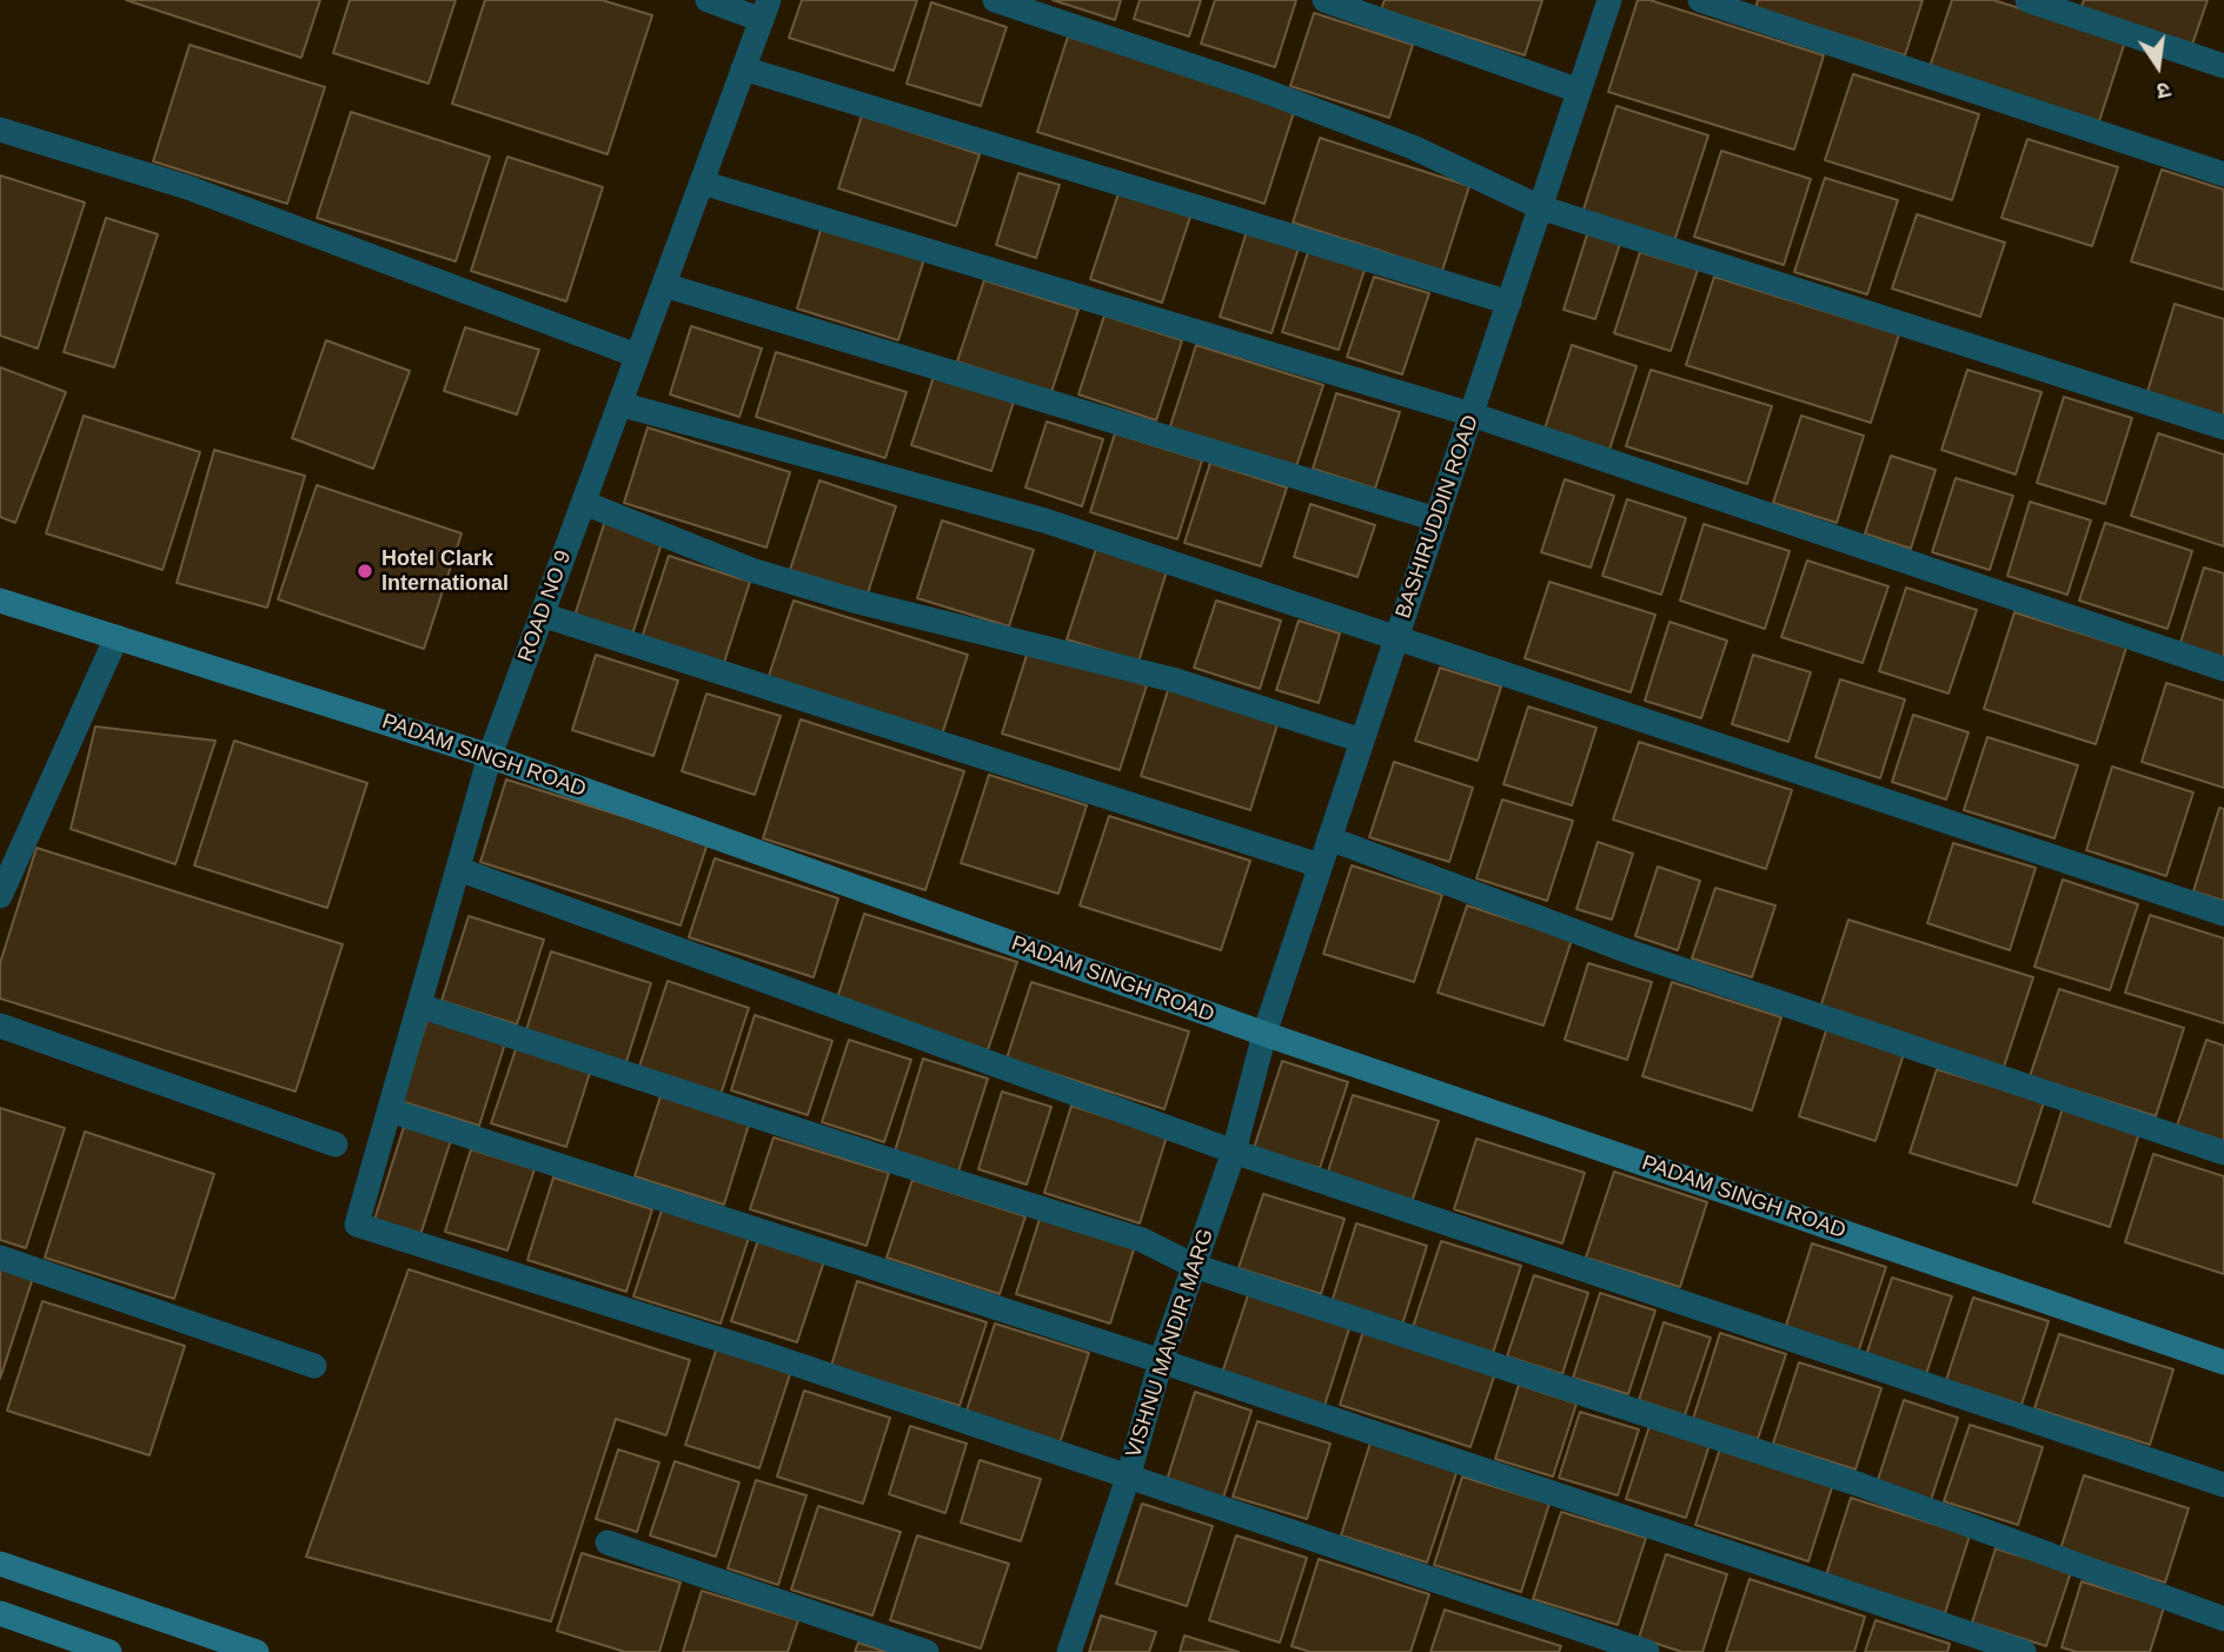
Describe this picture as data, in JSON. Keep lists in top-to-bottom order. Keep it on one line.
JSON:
{"streets":{"street":["BASHIRUDDIN ROAD","ROAD NO 9","PADAM SINGH ROAD","VISHNU MANDIR MARG"]},"crossings":[["BASHIRUDDIN ROAD","PADAM SINGH ROAD"],["BASHIRUDDIN ROAD","VISHNU MANDIR MARG"],["ROAD NO 9","PADAM SINGH ROAD"],["ROAD NO 9","VISHNU MANDIR MARG"],["PADAM SINGH ROAD","VISHNU MANDIR MARG"]],"places":["Hotel Clark International"],"north":"bottom"}
